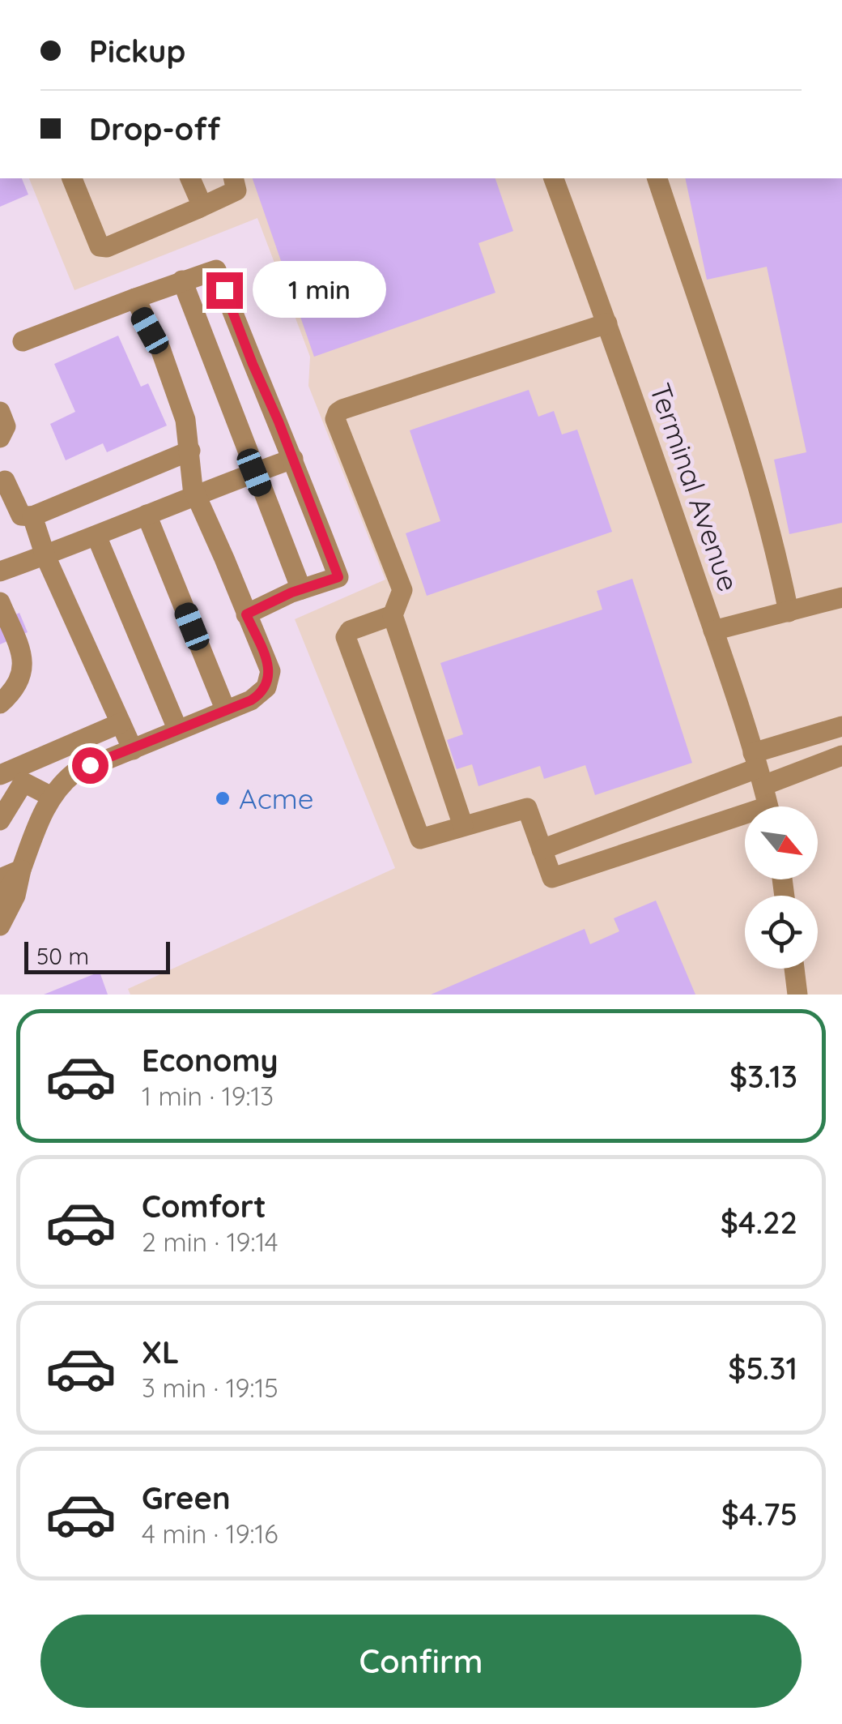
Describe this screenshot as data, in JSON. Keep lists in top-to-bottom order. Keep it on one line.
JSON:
{"streets":{"street":["Terminal Avenue"]},"places":["Acme"],"scale_bar":"50 m","north":"bottom right","page":{"banner":["Pickup","Drop-off"],"bubble":"1 min","scale":"50 m","list":[{"name":"Economy","note":"1 min · 19:13","value":"$3.13"},{"name":"Comfort","note":"2 min · 19:14","value":"$4.22"},{"name":"XL","note":"3 min · 19:15","value":"$5.31"},{"name":"Green","note":"4 min · 19:16","value":"$4.75"}],"buttons":"Confirm"}}
